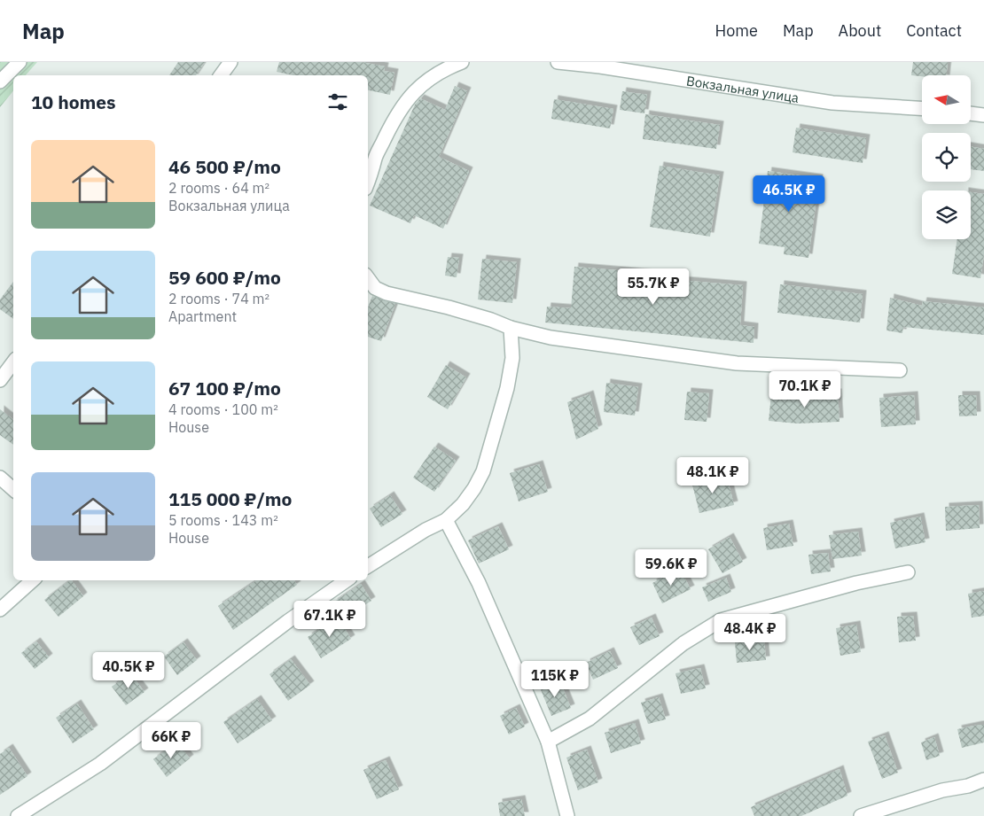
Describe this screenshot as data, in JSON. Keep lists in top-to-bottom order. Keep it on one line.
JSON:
{"streets":{"street":["Вокзальная улица"]},"north":"left","page":{"header":"Map","nav":["Home","Map","About","Contact"],"heading":"10 homes","list":[{"name":"46 500 ₽/mo","note":"2 rooms · 64 m² · Вокзальная улица"},{"name":"59 600 ₽/mo","note":"2 rooms · 74 m² · Apartment"},{"name":"67 100 ₽/mo","note":"4 rooms · 100 m² · House"},{"name":"115 000 ₽/mo","note":"5 rooms · 143 m² · House"}],"price":["46.5K ₽","55.7K ₽","70.1K ₽","48.1K ₽","59.6K ₽","67.1K ₽","48.4K ₽","40.5K ₽","115K ₽","66K ₽"]}}
